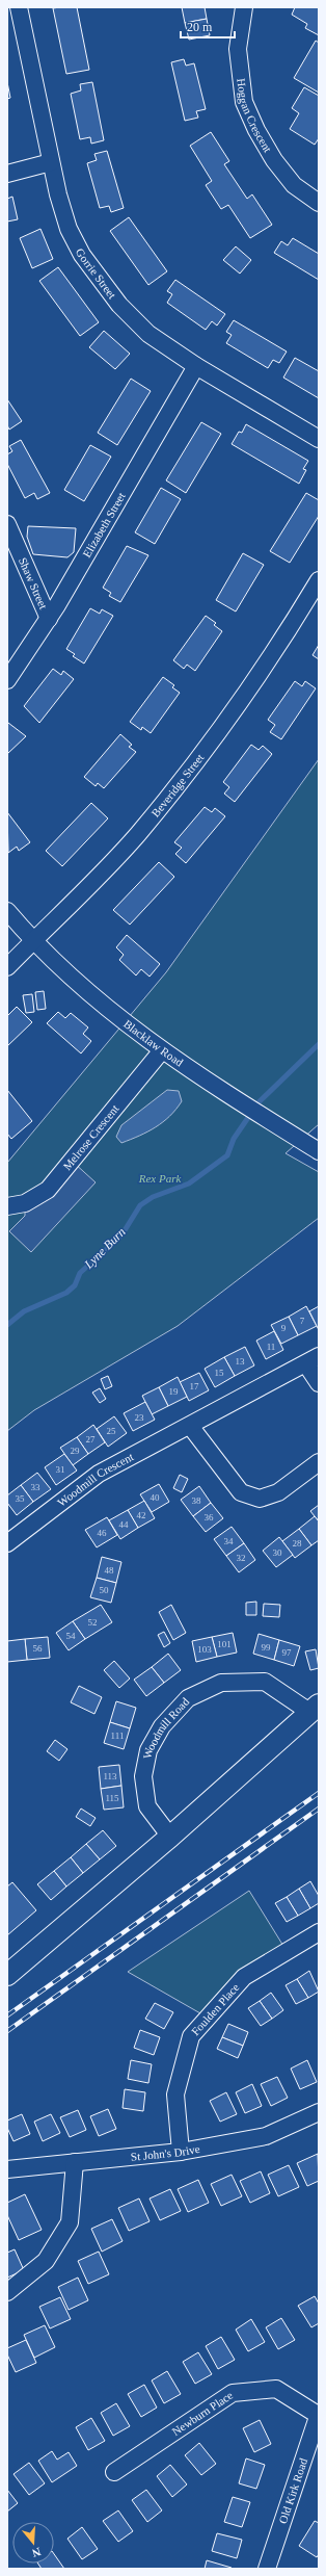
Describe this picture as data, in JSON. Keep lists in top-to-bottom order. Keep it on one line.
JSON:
{"streets":{"street":["Hoggan Crescent","Gorrie Street","Elizabeth Street","Shaw Street","Beveridge Street","Blacklaw Road","Melrose Crescent","Woodmill Crescent","Woodmill Road","Foulden Place","St John's Drive","Newburn Place","Old Kirk Road"]},"crossings":[["Gorrie Street","Elizabeth Street"],["Elizabeth Street","Shaw Street"],["Beveridge Street","Blacklaw Road"],["Blacklaw Road","Melrose Crescent"],["Foulden Place","St John's Drive"],["Newburn Place","Old Kirk Road"]],"water":["Lyne Burn"],"parks":["Rex Park"],"house_numbers":["7","9","11","13","15","17","19","23","25","27","29","31","33","40","35","38","42","36","44","46","34","28","30","32","48","50","52","54","101","99","56","103","97","111","113","115"],"scale_bar":"20 m","north":"bottom"}
